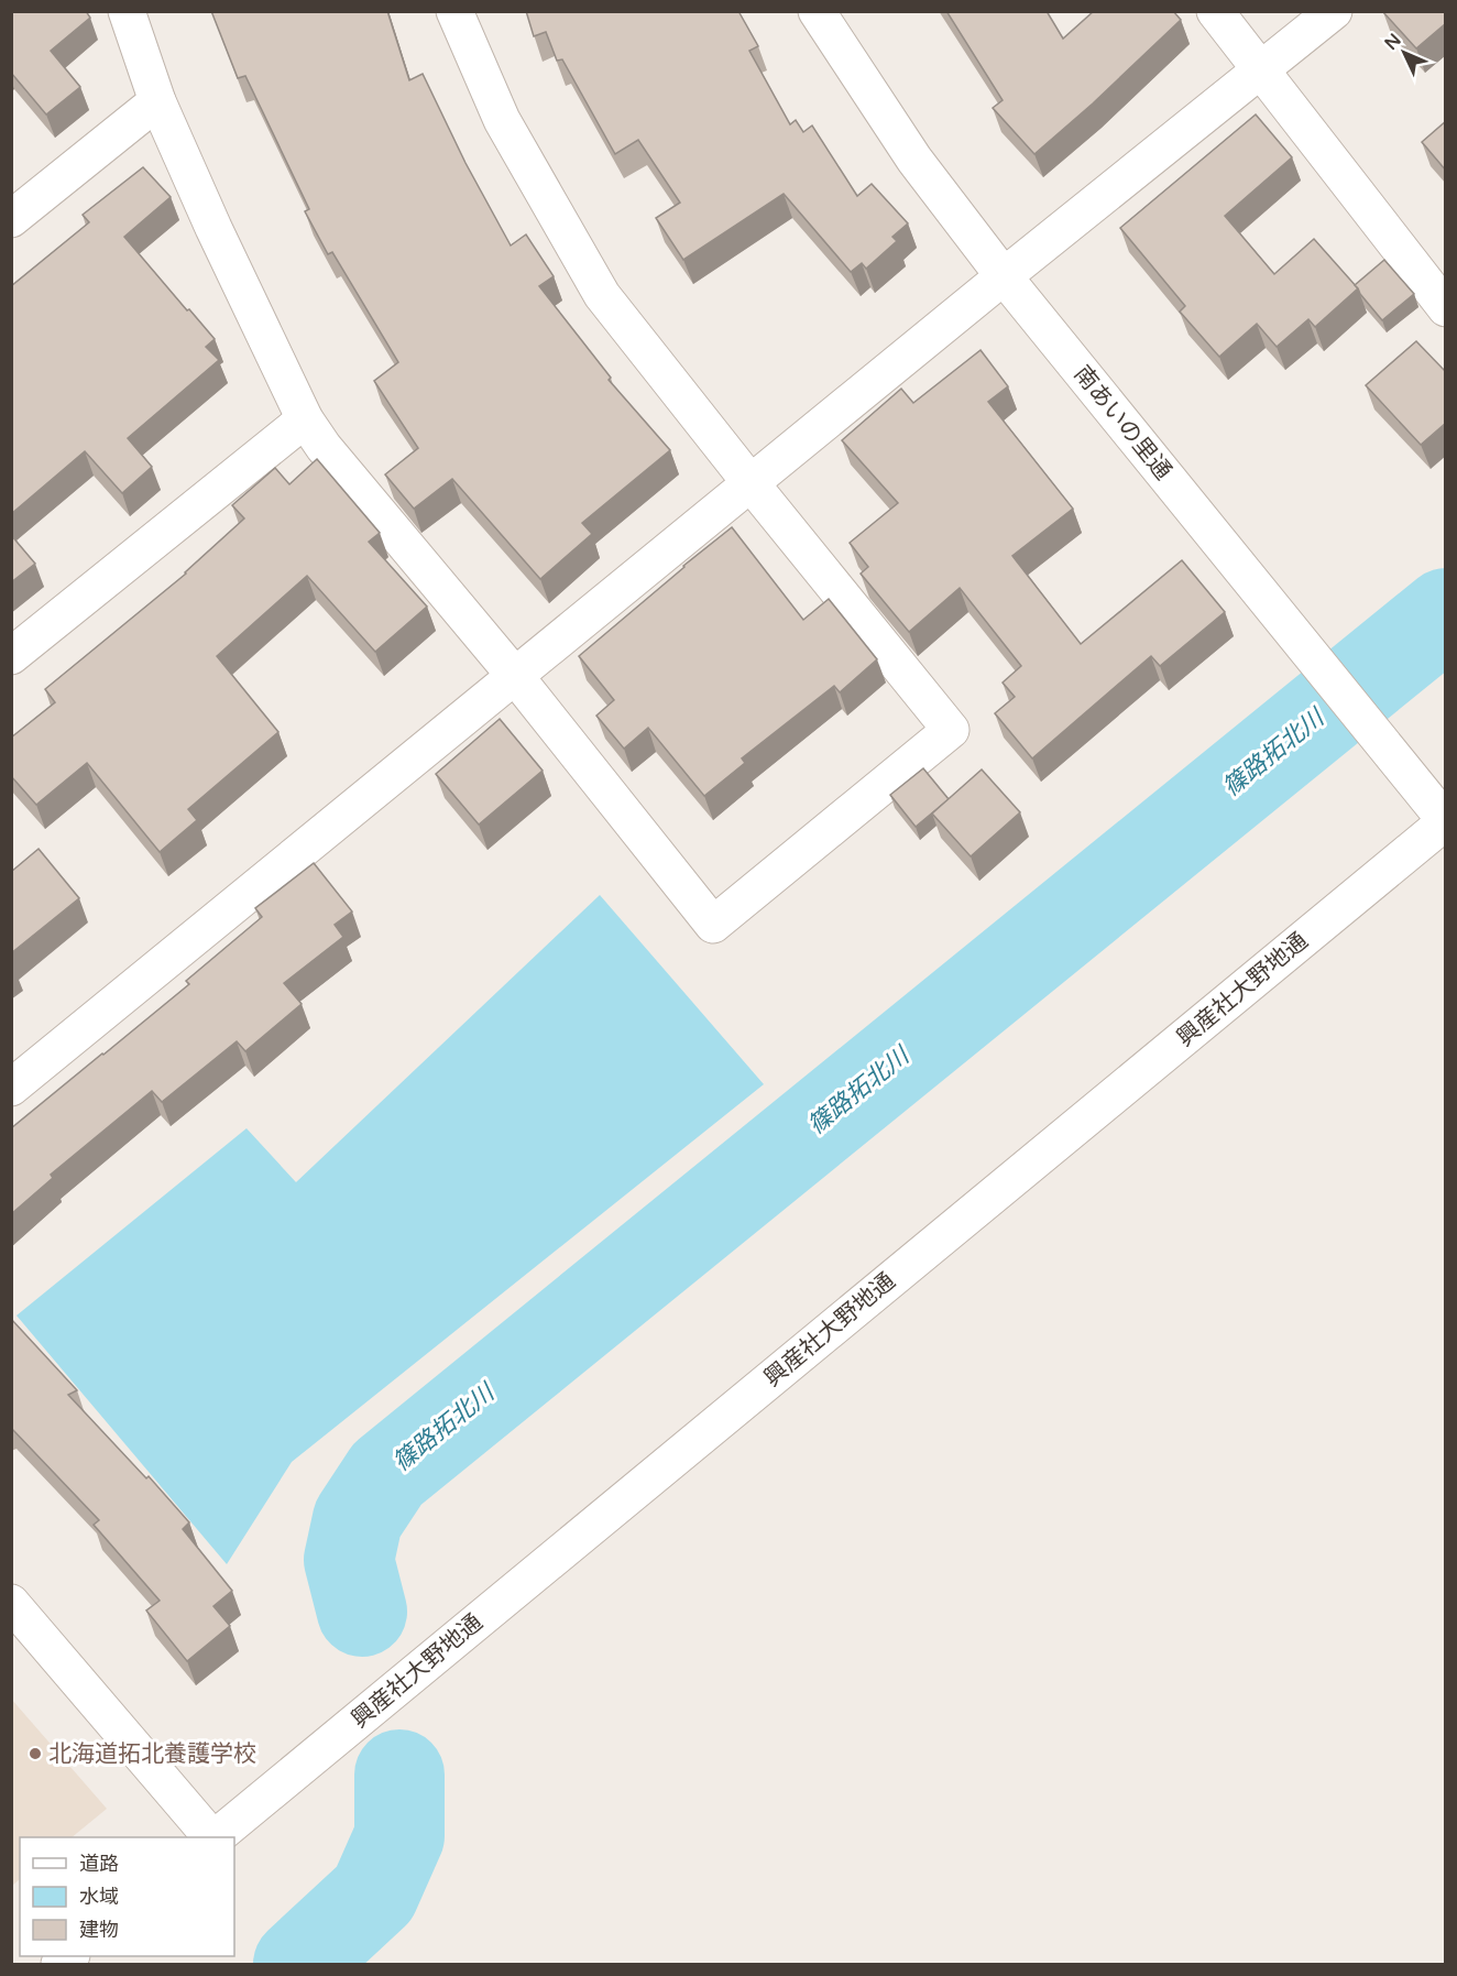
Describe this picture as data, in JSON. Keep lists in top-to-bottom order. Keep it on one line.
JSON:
{"streets":{"street":["南あいの里通","興産社大野地通"]},"crossings":[["南あいの里通","興産社大野地通"]],"water":["篠路拓北川"],"places":["北海道拓北養護学校"],"legend":["道路","水域","建物"],"north":"top left"}
